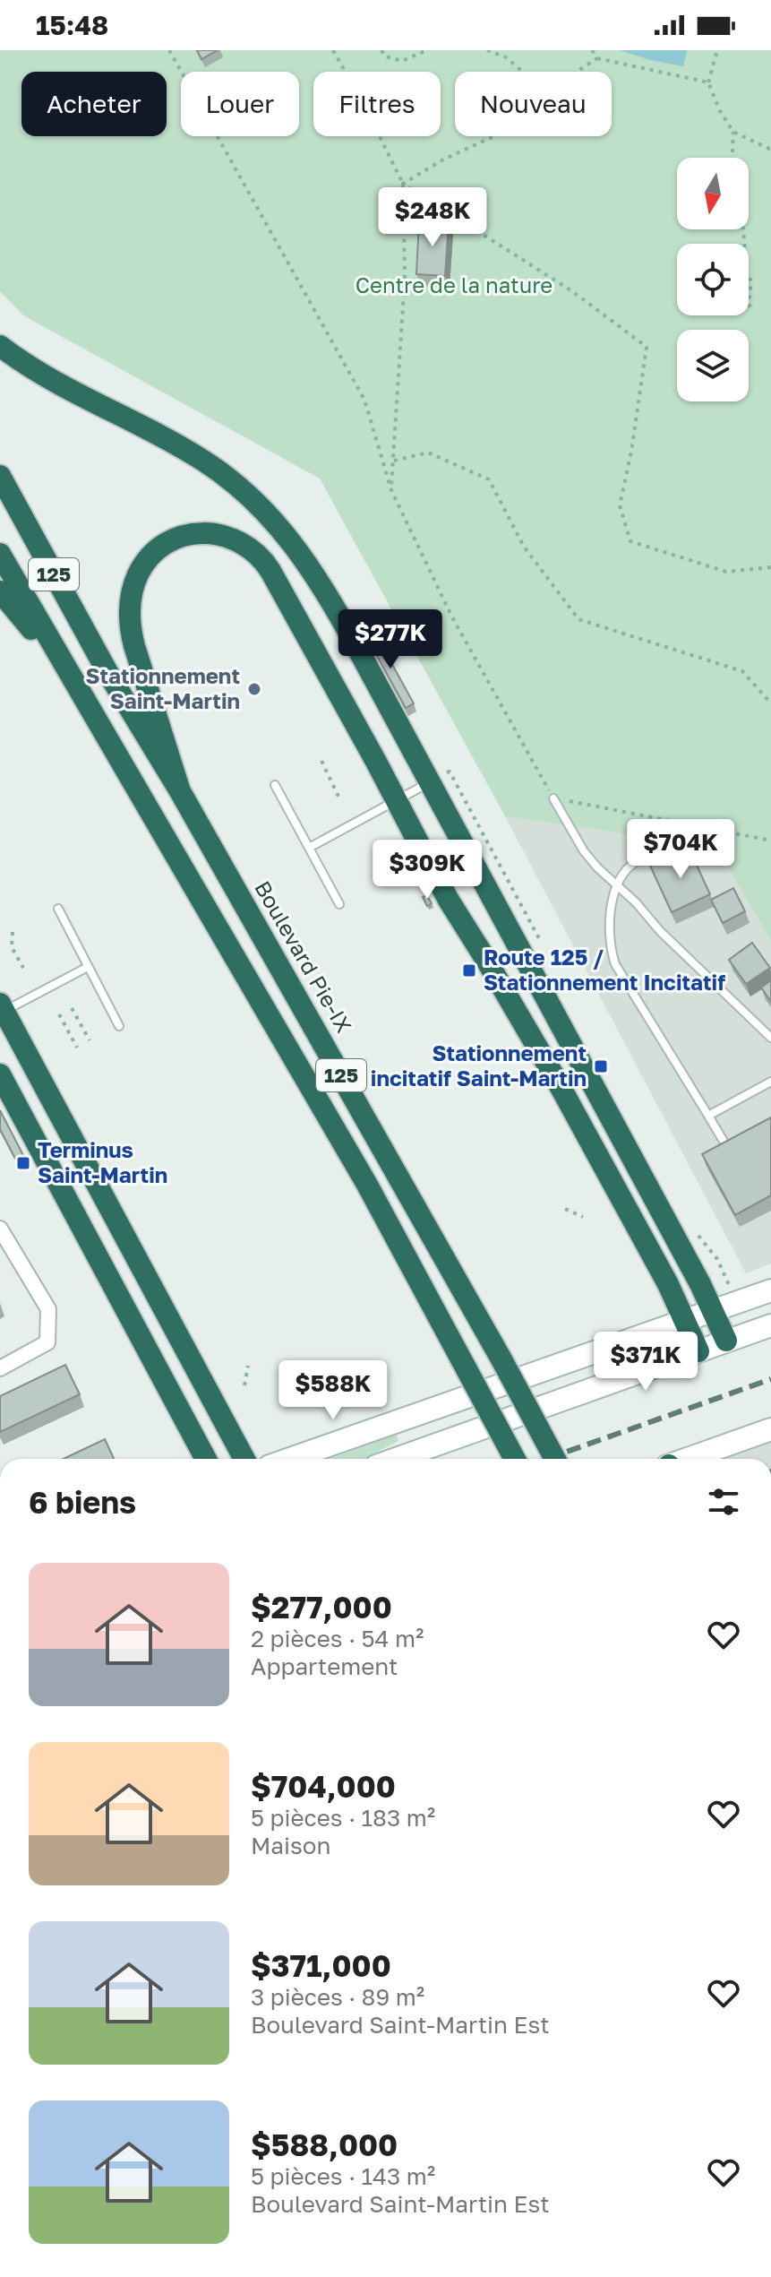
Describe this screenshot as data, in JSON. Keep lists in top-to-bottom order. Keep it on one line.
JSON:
{"streets":{"highway":["125","Boulevard Pie-IX"]},"parks":["Centre de la nature"],"places":{"other":["Stationnement Saint-Martin"],"transit":["Route 125 / Stationnement Incitatif","Stationnement incitatif Saint-Martin","Terminus Saint-Martin"]},"north":"bottom","page":{"status":"15:48","chip":["Acheter","Louer","Filtres","Nouveau"],"price":["$248K","$277K","$704K","$309K","$371K","$588K"],"heading":"6 biens","list":[{"name":"$277,000","note":"2 pièces · 54 m² · Appartement"},{"name":"$704,000","note":"5 pièces · 183 m² · Maison"},{"name":"$371,000","note":"3 pièces · 89 m² · Boulevard Saint-Martin Est"},{"name":"$588,000","note":"5 pièces · 143 m² · Boulevard Saint-Martin Est"}]}}
